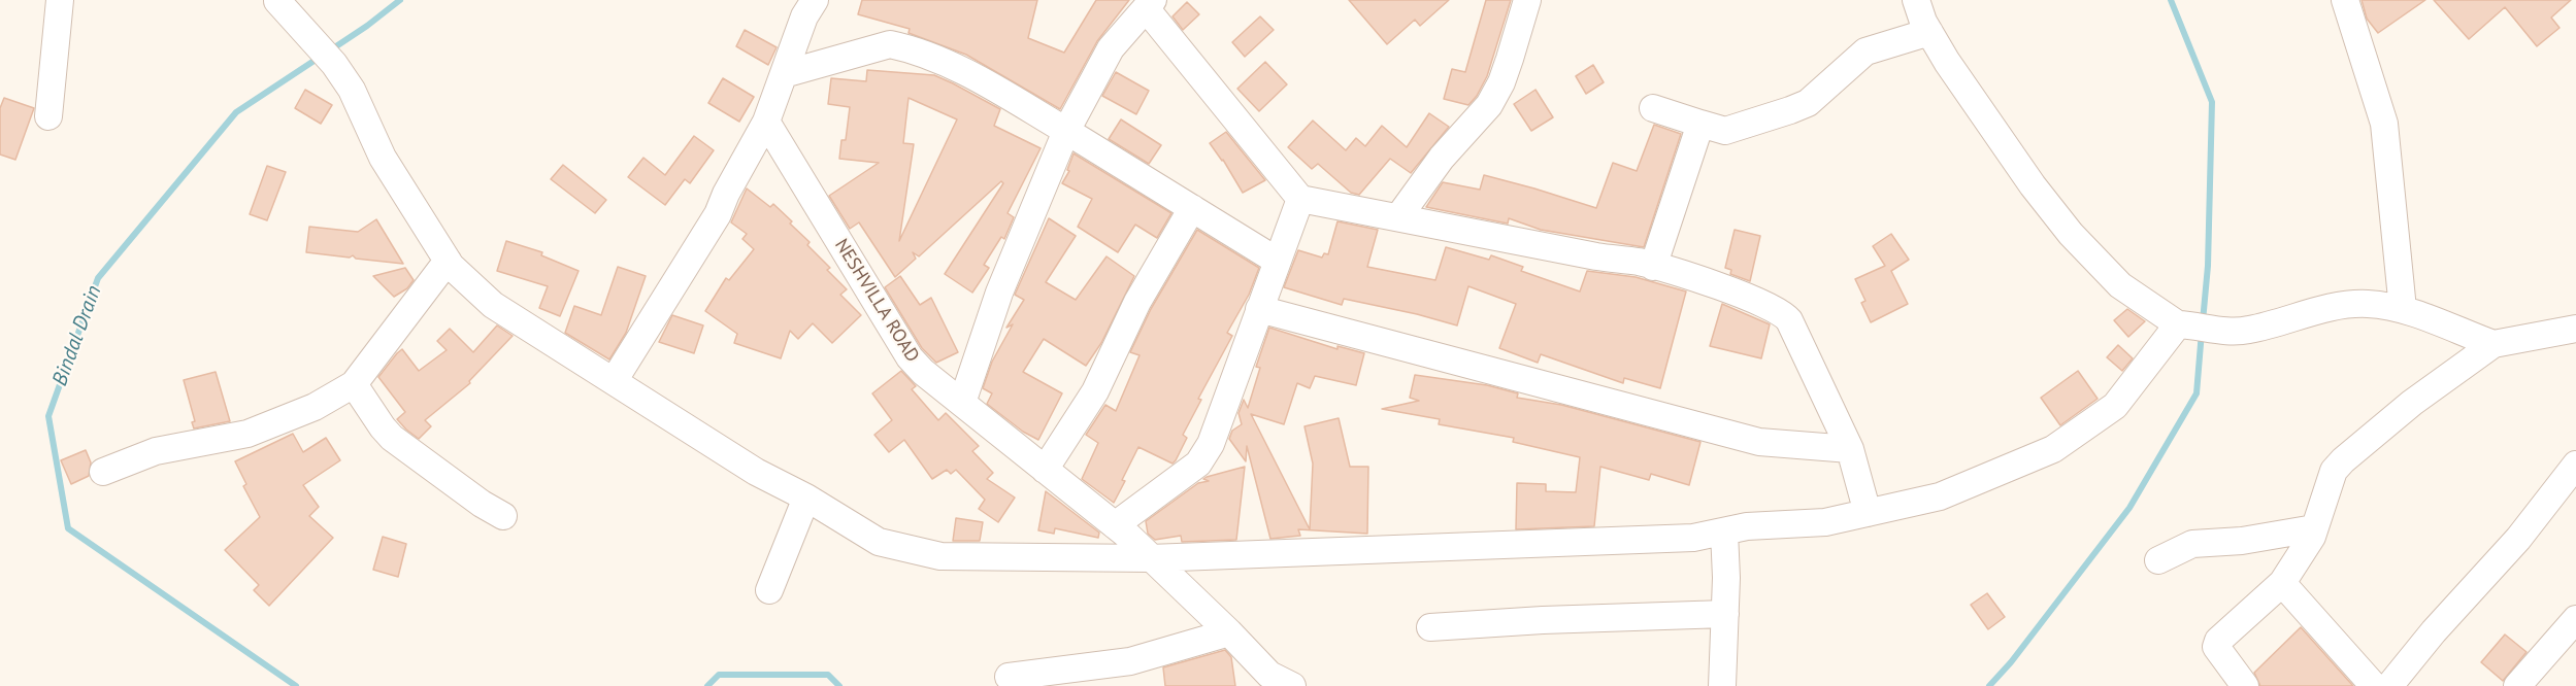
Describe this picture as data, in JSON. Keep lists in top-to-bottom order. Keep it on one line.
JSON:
{"streets":{"street":["NESHVILLA ROAD"]},"water":["Bindal Drain"]}
